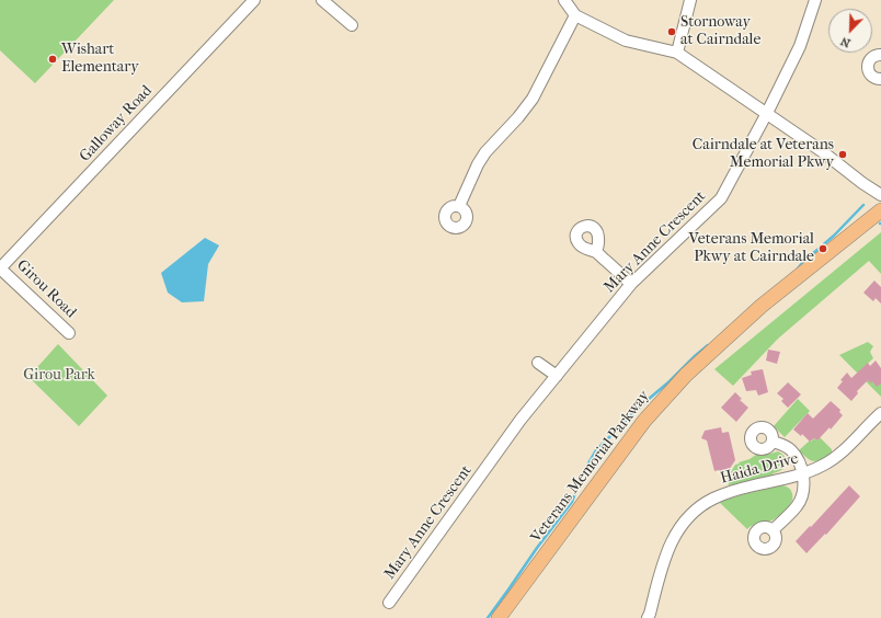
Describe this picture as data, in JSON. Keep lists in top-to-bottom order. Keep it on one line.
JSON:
{"streets":{"main road":["Veterans Memorial Parkway"],"street":["Galloway Road","Mary Anne Crescent","Girou Road","Haida Drive"]},"crossings":[["Galloway Road","Girou Road"]],"parks":["Girou Park"],"places":["Stornoway at Cairndale","Wishart Elementary","Cairndale at Veterans Memorial Pkwy","Veterans Memorial Pkwy at Cairndale"],"north":"bottom left"}
